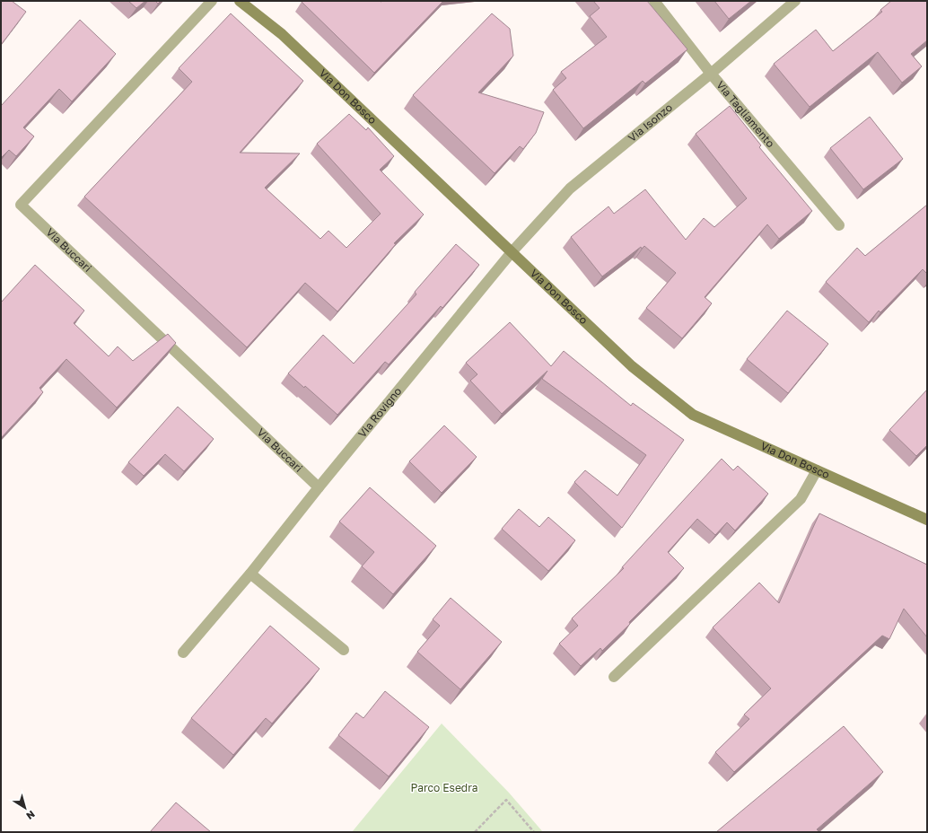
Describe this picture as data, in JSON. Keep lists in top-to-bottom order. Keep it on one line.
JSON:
{"streets":{"street":["Via Don Bosco","Via Tagliamento","Via Isonzo","Via Buccari","Via Rovigno"]},"crossings":[["Via Don Bosco","Via Isonzo"],["Via Don Bosco","Via Rovigno"],["Via Tagliamento","Via Isonzo"],["Via Isonzo","Via Rovigno"],["Via Buccari","Via Rovigno"]],"parks":["Parco Esedra"],"north":"bottom right"}
